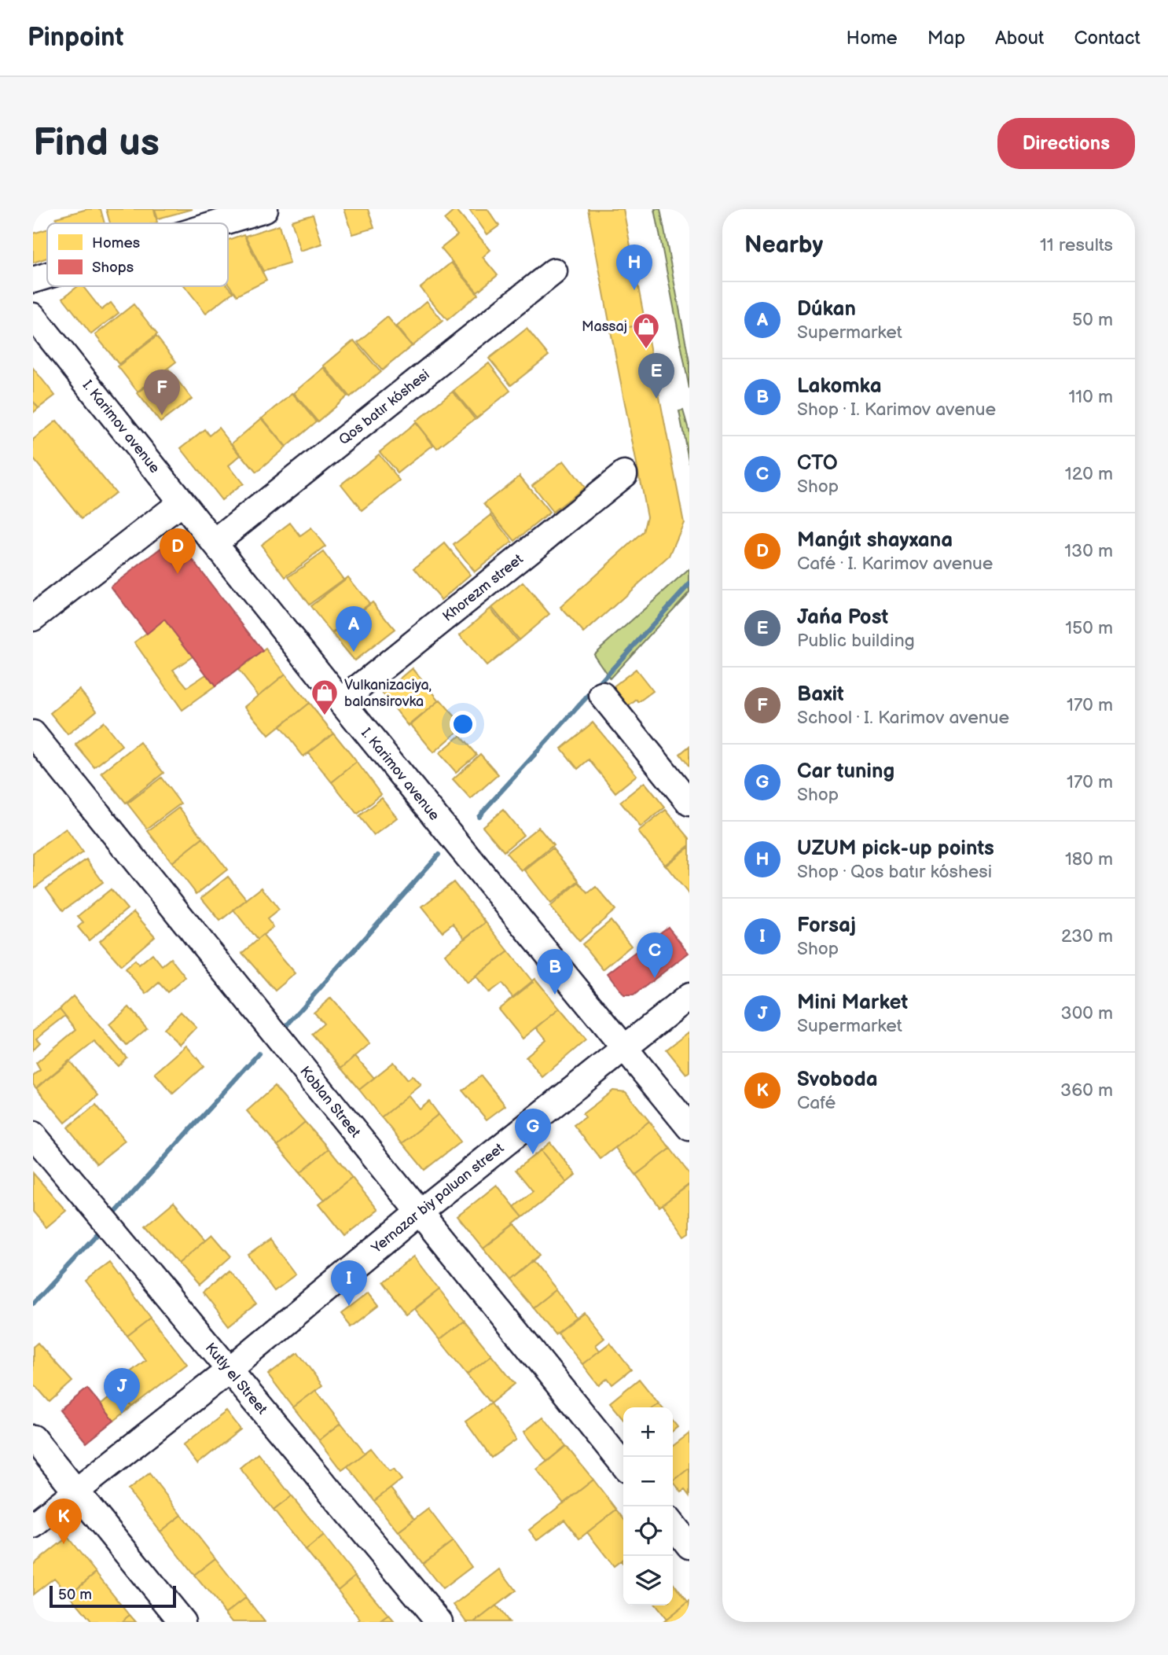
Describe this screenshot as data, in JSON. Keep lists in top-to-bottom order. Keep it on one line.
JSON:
{"streets":{"street":["Qos batır kóshesi","I. Karimov avenue","Khorezm street","Koblan Street","Yernazar biy paluan street","Kutly el Street"]},"crossings":[["Qos batır kóshesi","I. Karimov avenue"],["I. Karimov avenue","Khorezm street"],["I. Karimov avenue","Yernazar biy paluan street"],["Koblan Street","Yernazar biy paluan street"],["Yernazar biy paluan street","Kutly el Street"]],"places":{"shop":["Massaj","Vulkanizaciya, balansirovka"]},"legend":["Homes","Shops"],"scale_bar":"50 m","page":{"header":"Pinpoint","nav":["Home","Map","About","Contact"],"buttons":"Directions","title":"Find us","heading":["Nearby","11 results"],"pins":["H","E","F","D","A","C","B","G","I","J","K"],"list":[{"mark":"A","name":"Dúkan","note":"Supermarket","value":"50 m"},{"mark":"B","name":"Lakomka","note":"Shop · I. Karimov avenue","value":"110 m"},{"mark":"C","name":"СТО","note":"Shop","value":"120 m"},{"mark":"D","name":"Manǵıt shayxana","note":"Café · I. Karimov avenue","value":"130 m"},{"mark":"E","name":"Jańa Post","note":"Public building","value":"150 m"},{"mark":"F","name":"Baxit","note":"School · I. Karimov avenue","value":"170 m"},{"mark":"G","name":"Car tuning","note":"Shop","value":"170 m"},{"mark":"H","name":"UZUM pick-up points","note":"Shop · Qos batır kóshesi","value":"180 m"},{"mark":"I","name":"Forsaj","note":"Shop","value":"230 m"},{"mark":"J","name":"Mini Market","note":"Supermarket","value":"300 m"},{"mark":"K","name":"Svoboda","note":"Café","value":"360 m"}],"map_buttons":["+","−"],"scale":"50 m"}}
